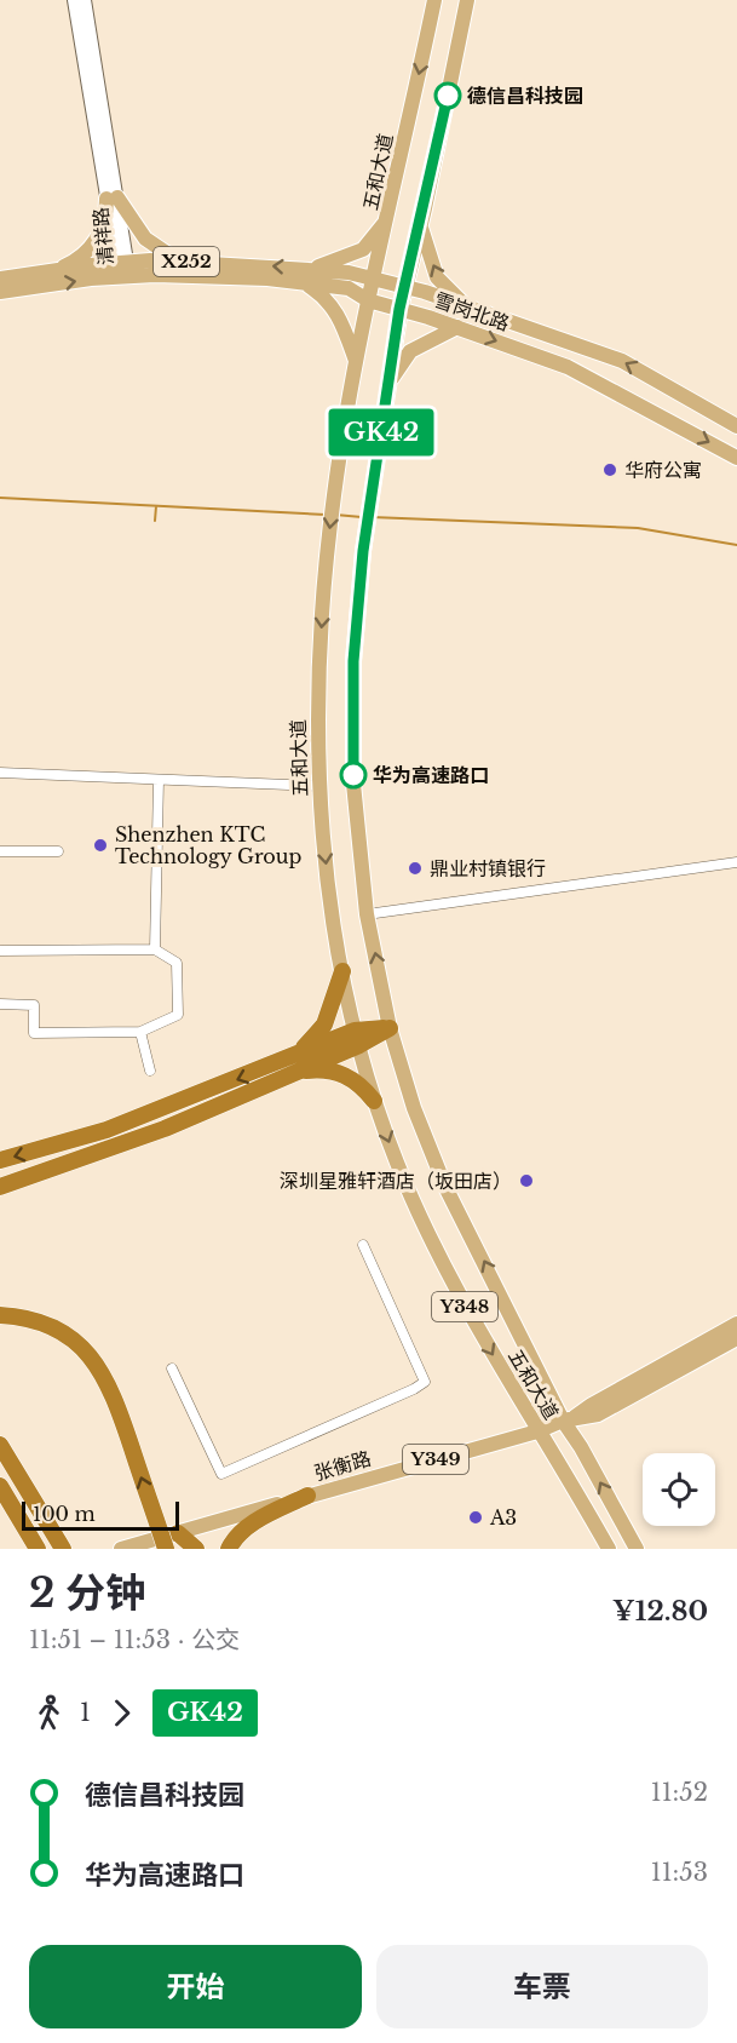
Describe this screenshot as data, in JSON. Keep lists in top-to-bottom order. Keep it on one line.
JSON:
{"streets":{"main road":["五和大道","X252","雪岗北路","Y348","Y349","张衡路"],"street":["清祥路"]},"crossings":[["五和大道","雪岗北路"],["五和大道","张衡路"],["清祥路","雪岗北路"]],"places":["德信昌科技园","华府公寓","华为高速路口","Shenzhen KTC Technology Group","鼎业村镇银行","深圳星雅轩酒店（坂田店）","A3"],"lines":["bus line GK42"],"scale_bar":"100 m","page":{"on_map":"GK42","scale":"100 m","heading":["2 分钟","11:51 – 11:53 · 公交","¥12.80"],"legs":["1","GK42"],"list":[{"name":"德信昌科技园","value":"11:52"},{"name":"华为高速路口","value":"11:53"}],"buttons":["开始","车票"]}}
